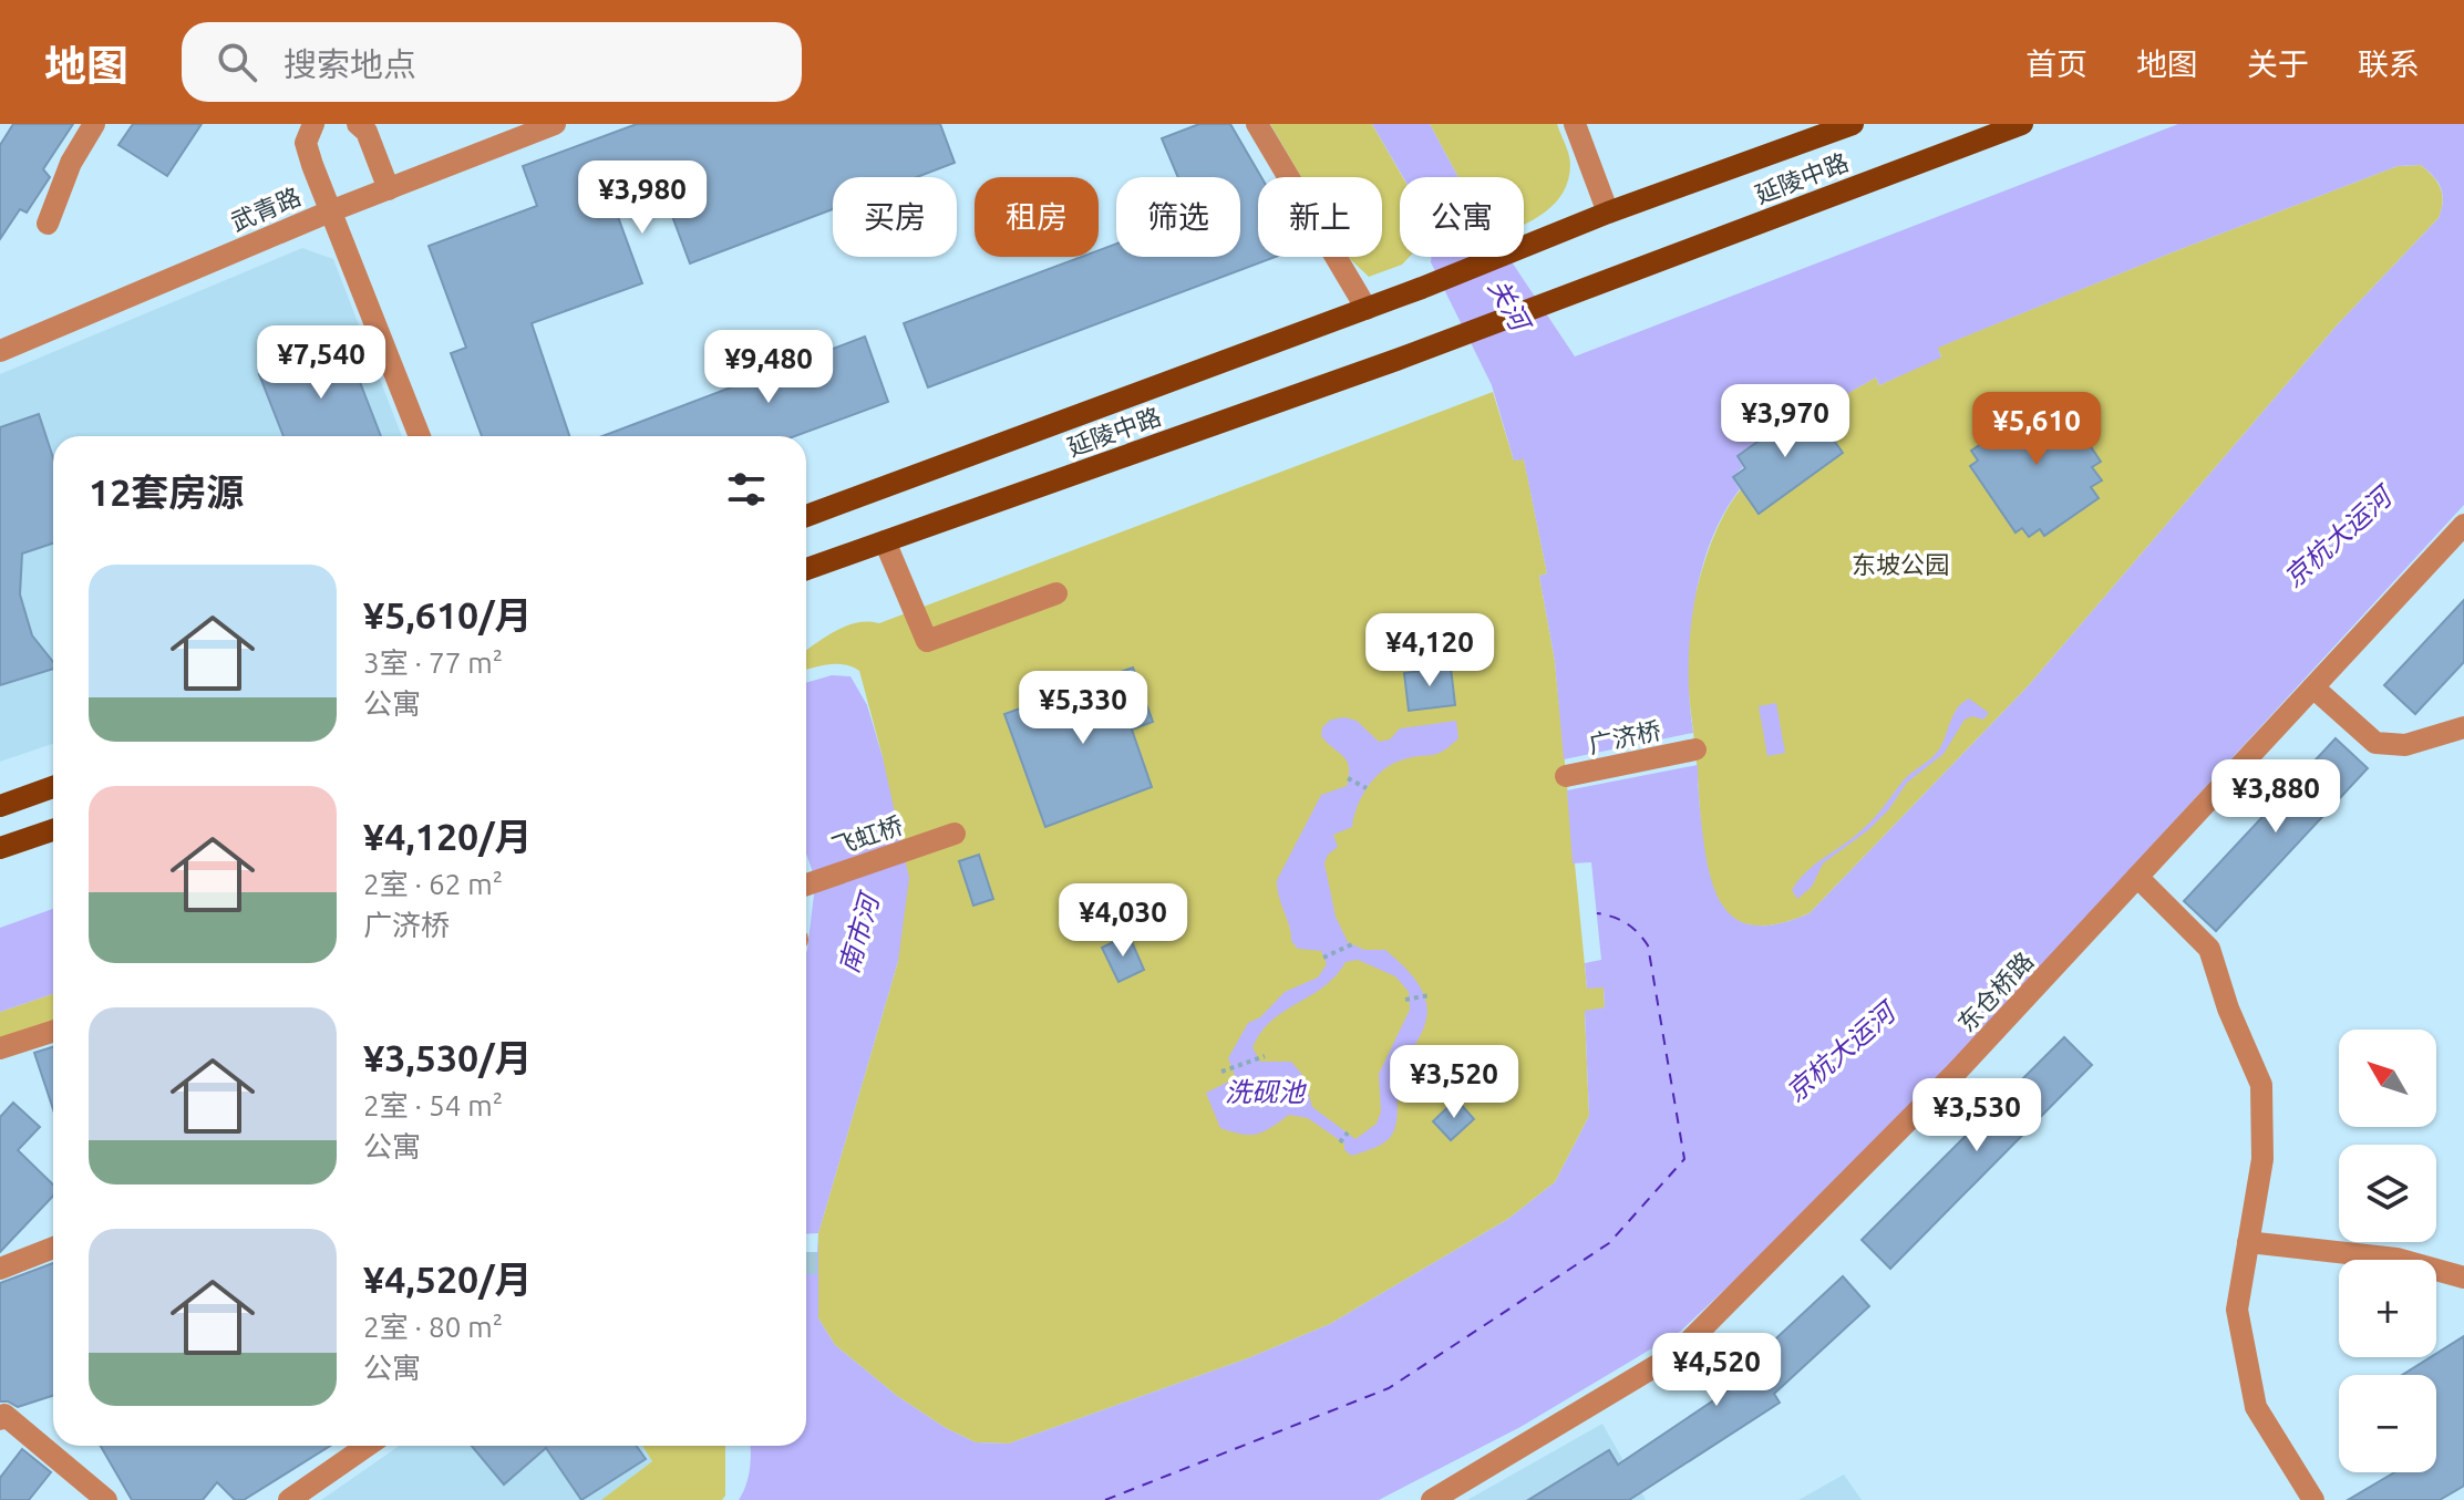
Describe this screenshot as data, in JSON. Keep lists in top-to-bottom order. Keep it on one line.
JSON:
{"streets":{"main road":["延陵中路"],"street":["武青路","广济桥","飞虹桥","东仓桥路"]},"water":["关河","京杭大运河","南市河","洗砚池"],"parks":["东坡公园"],"north":"top left","page":{"header":"地图","search":"搜索地点","nav":["首页","地图","关于","联系"],"price":["¥3,980","¥7,540","¥9,480","¥3,970","¥5,610","¥4,120","¥5,330","¥3,880","¥4,030","¥3,520","¥3,530","¥4,520"],"chip":["买房","租房","筛选","新上","公寓"],"heading":"12套房源","list":[{"name":"¥5,610/月","note":"3室 · 77 m² · 公寓"},{"name":"¥4,120/月","note":"2室 · 62 m² · 广济桥"},{"name":"¥3,530/月","note":"2室 · 54 m² · 公寓"},{"name":"¥4,520/月","note":"2室 · 80 m² · 公寓"}],"map_buttons":["+","−"]}}
